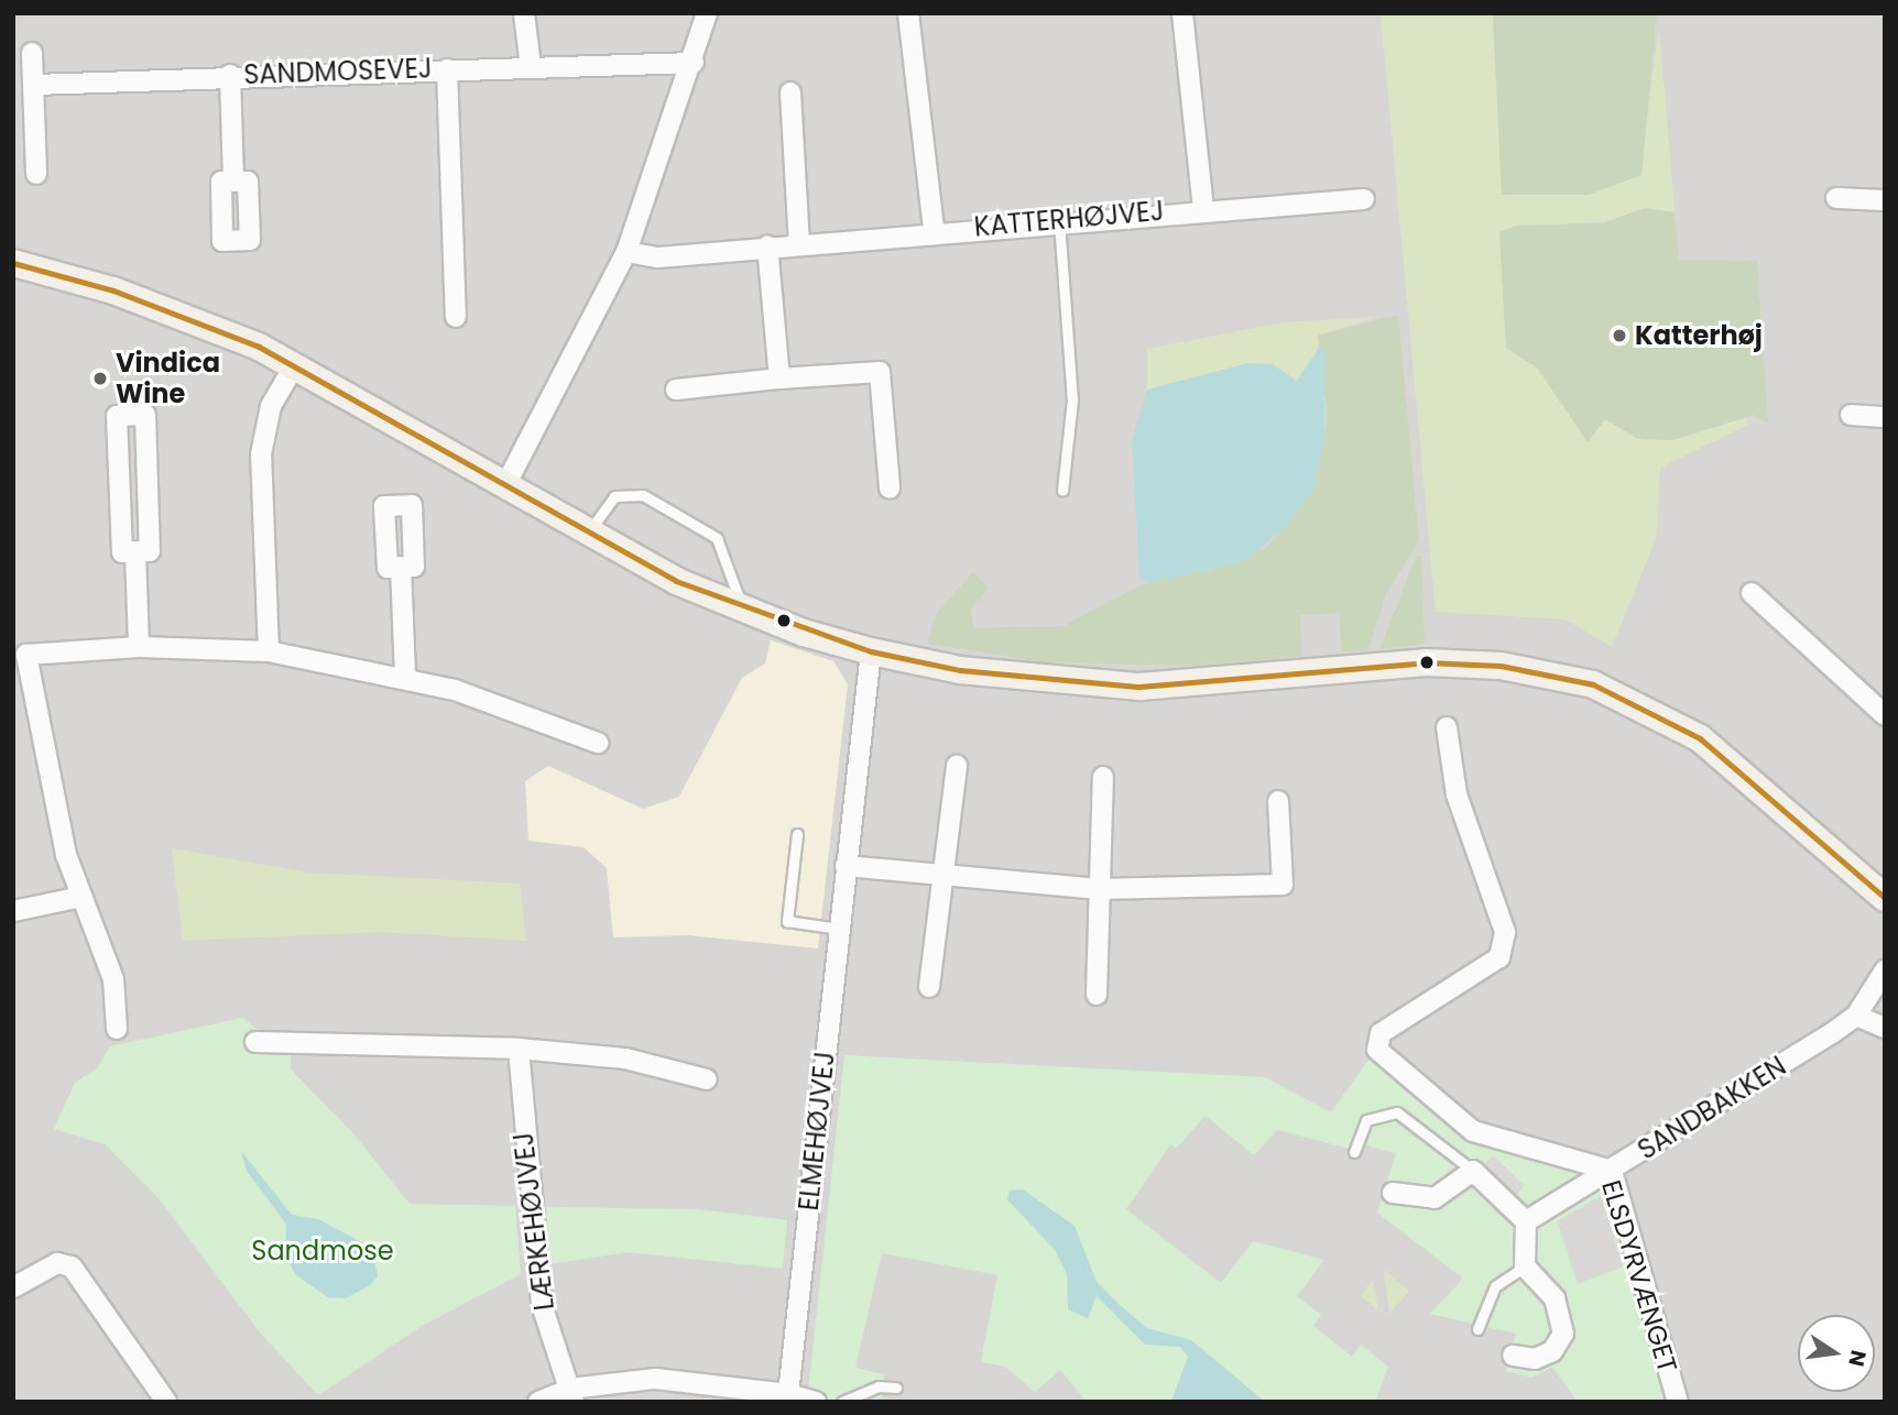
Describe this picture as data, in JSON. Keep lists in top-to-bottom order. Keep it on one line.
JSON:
{"streets":{"street":["SANDMOSEVEJ","KATTERHØJVEJ","SANDBAKKEN","ELMEHØJVEJ","LÆRKEHØJVEJ","ELSDYRVÆNGET"]},"crossings":[["SANDBAKKEN","ELSDYRVÆNGET"]],"parks":["Sandmose"],"places":["Katterhøj","Vindica Wine"],"north":"right"}
